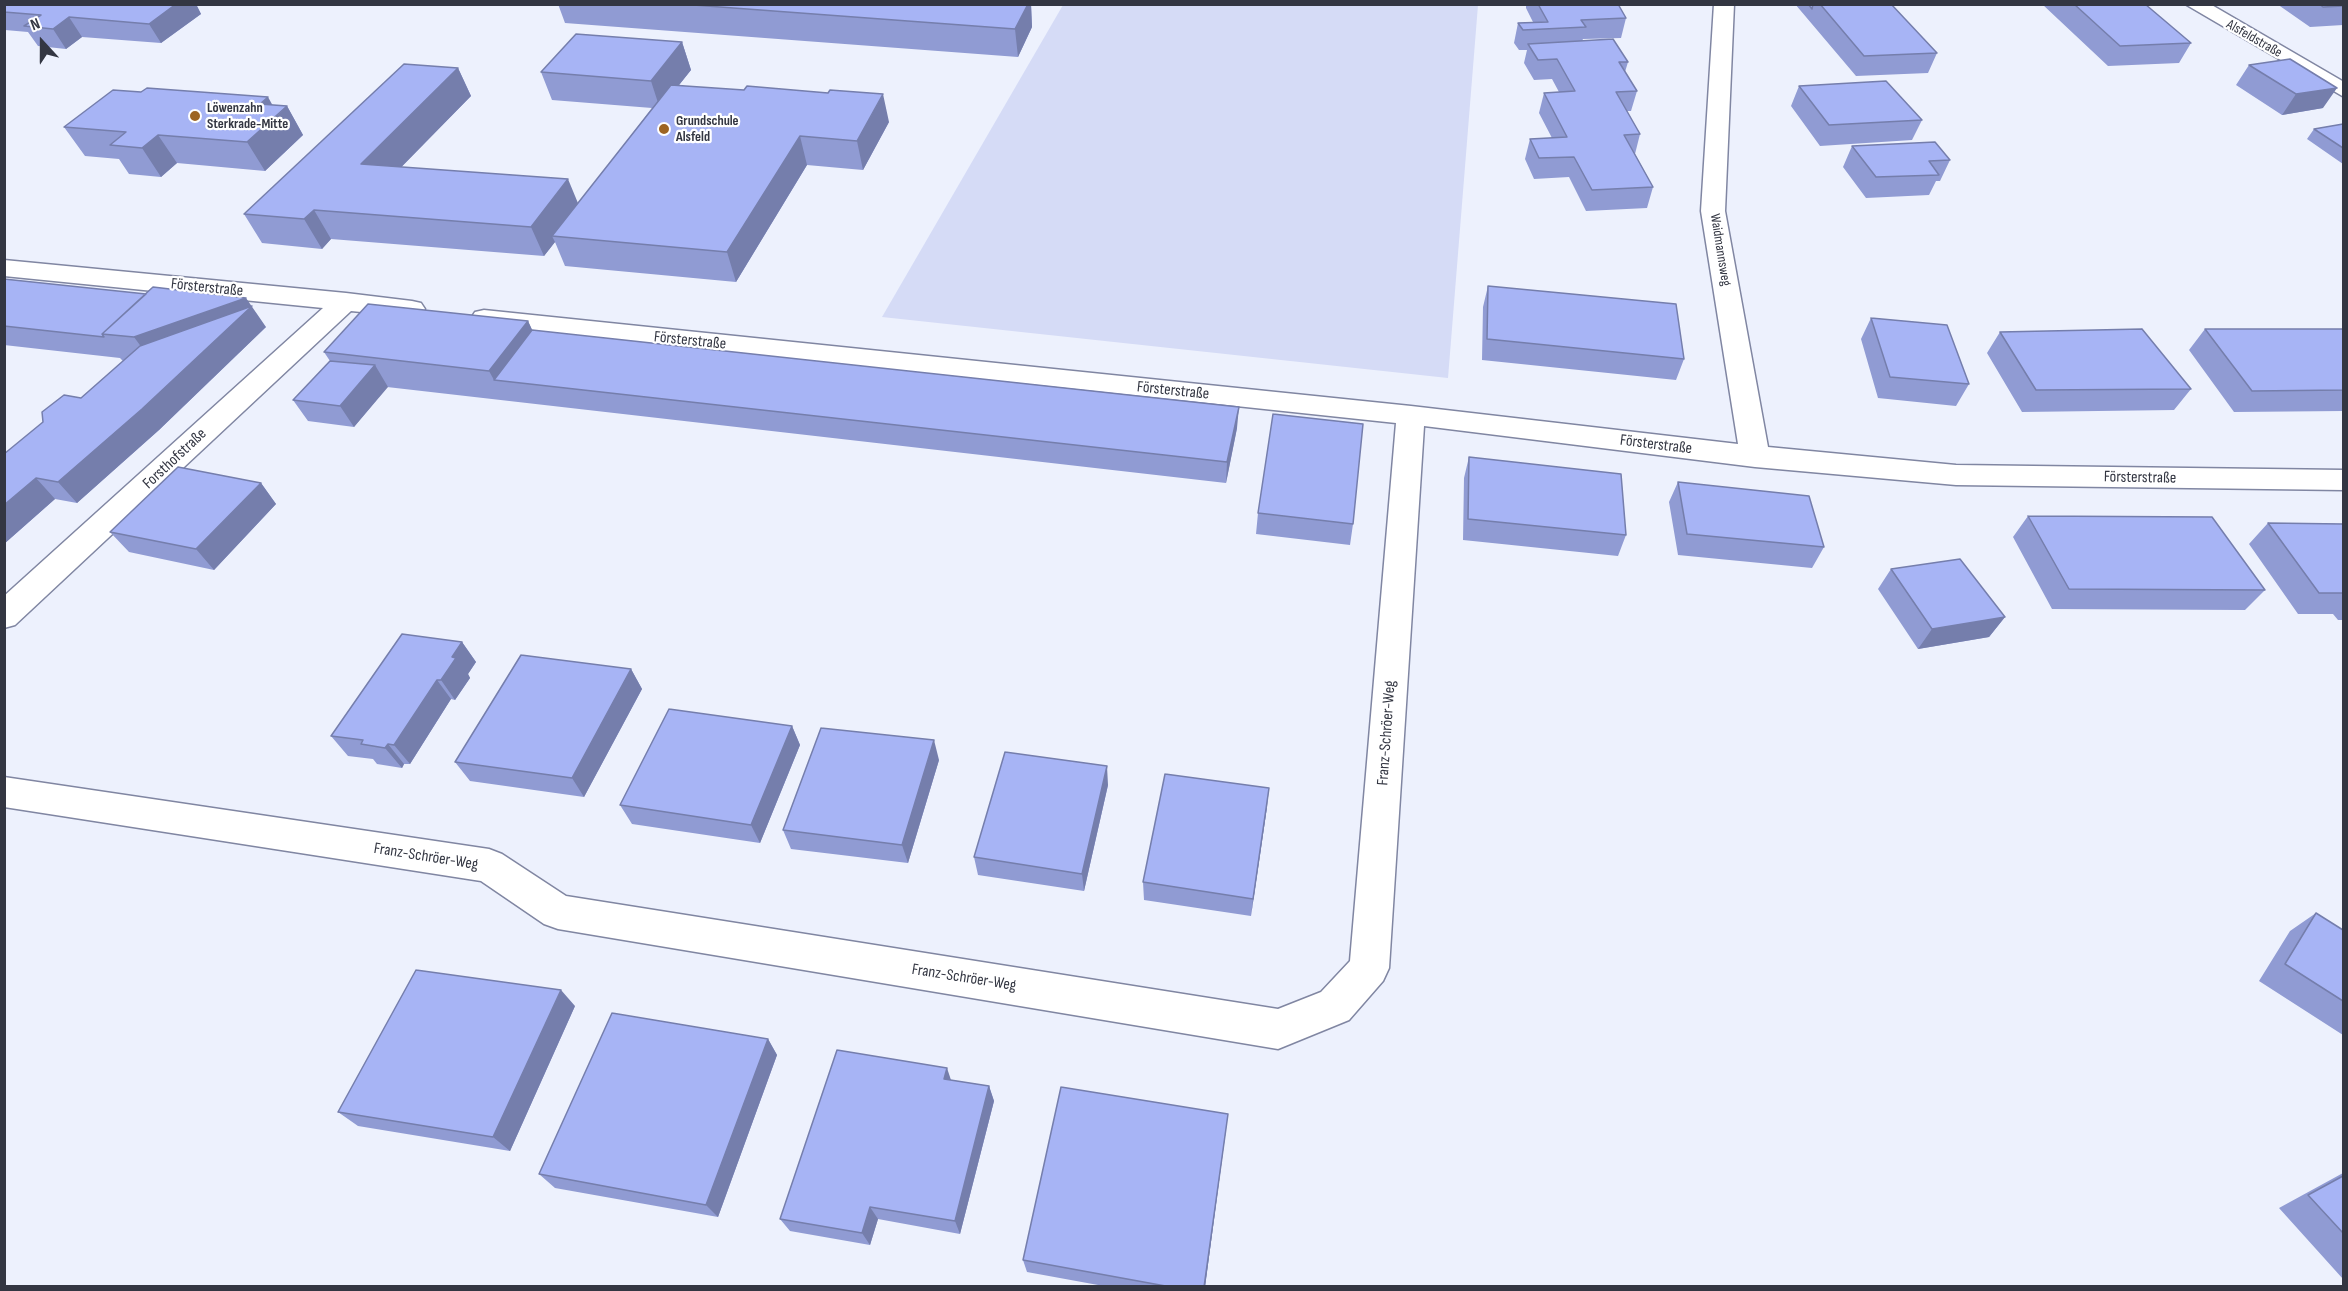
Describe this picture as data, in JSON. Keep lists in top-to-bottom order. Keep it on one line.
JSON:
{"streets":{"street":["Alsfeldstraße","Waidmannsweg","Försterstraße","Forsthofstraße","Franz-Schröer-Weg"]},"crossings":[["Waidmannsweg","Försterstraße"],["Försterstraße","Forsthofstraße"],["Försterstraße","Franz-Schröer-Weg"]],"places":["Löwenzahn Sterkrade-Mitte","Grundschule Alsfeld"],"north":"top"}
